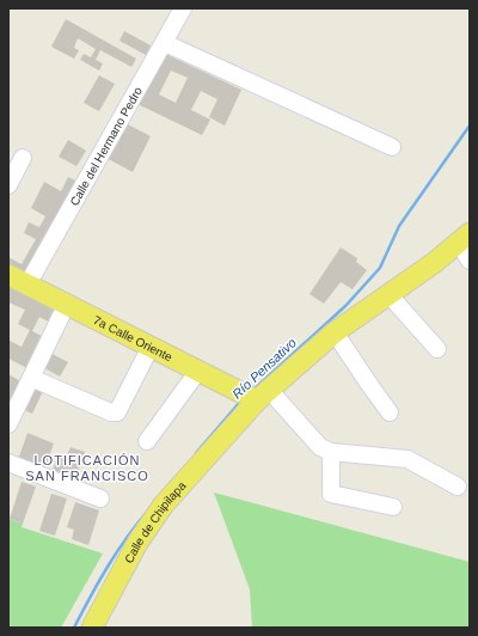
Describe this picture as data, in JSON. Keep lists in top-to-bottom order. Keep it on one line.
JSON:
{"streets":{"main road":["7a Calle Oriente","Calle de Chipilapa"],"street":["Calle del Hermano Pedro"]},"crossings":[["Calle del Hermano Pedro","7a Calle Oriente"],["7a Calle Oriente","Calle de Chipilapa"]],"districts":["LOTIFICACIÓN SAN FRANCISCO"],"water":["Río Pensativo"]}
